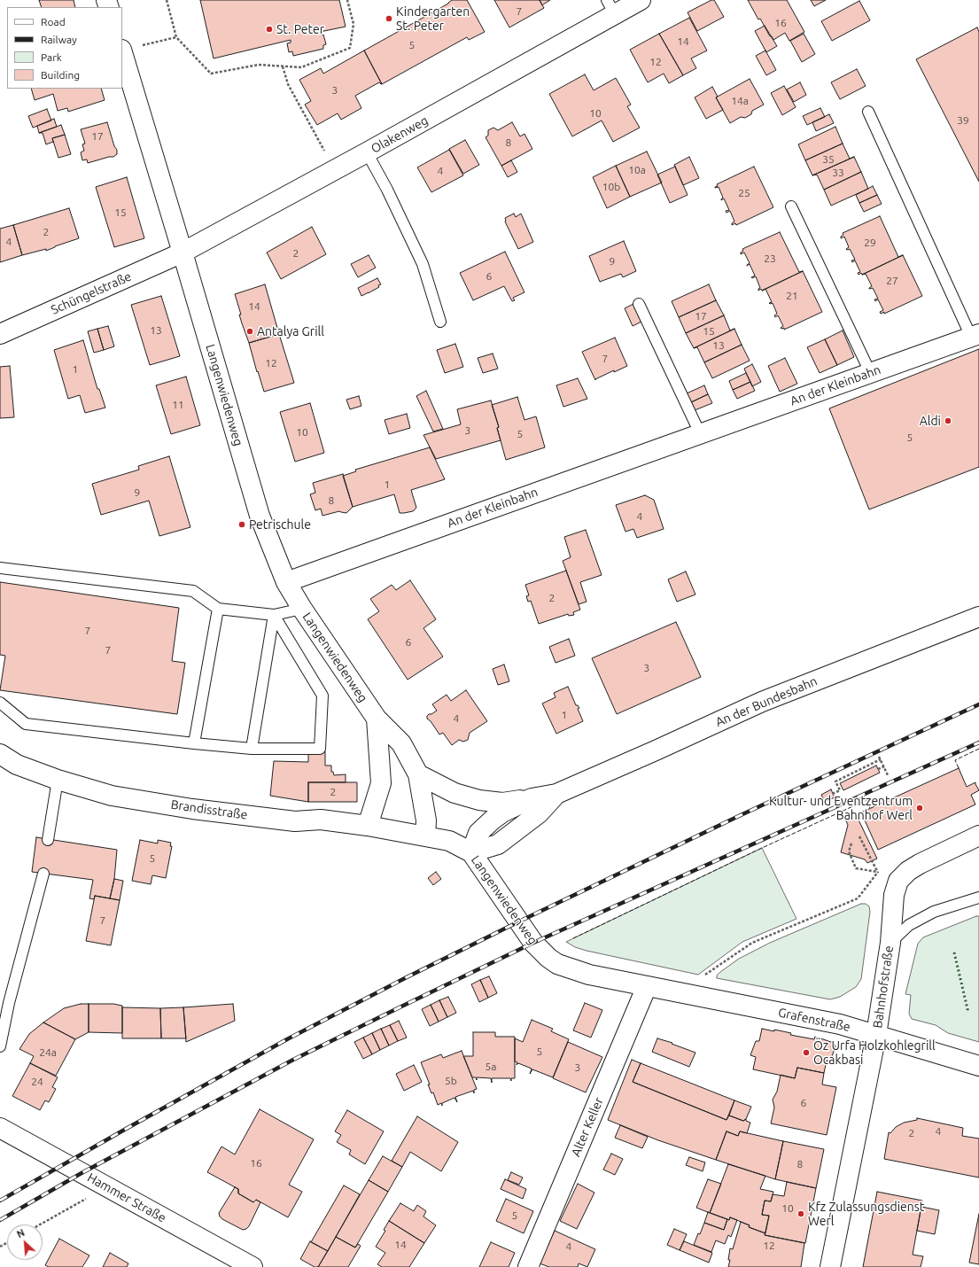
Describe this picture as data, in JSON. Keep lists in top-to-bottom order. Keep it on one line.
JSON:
{"streets":{"street":["Olakenweg","Schüngelstraße","An der Kleinbahn","Langenwiedenweg","An der Bundesbahn","Brandisstraße","Bahnhofstraße","Grafenstraße","Alter Keller","Hammer Straße"]},"crossings":[["Olakenweg","Schüngelstraße"],["Olakenweg","Langenwiedenweg"],["Schüngelstraße","Langenwiedenweg"],["An der Kleinbahn","Langenwiedenweg"],["Langenwiedenweg","An der Bundesbahn"],["Langenwiedenweg","Brandisstraße"],["Langenwiedenweg","Grafenstraße"],["Langenwiedenweg","Alter Keller"],["Bahnhofstraße","Grafenstraße"],["Grafenstraße","Alter Keller"]],"places":["Kindergarten St. Peter","St. Peter","Antalya Grill","Aldi","Petrischule","Kultur- und Eventzentrum Bahnhof Werl","Öz Urfa Holzkohlegrill Ocakbasi","Kfz Zulassungsdienst Werl"],"house_numbers":["7","16","14","5","12","3","14a","10","39","17","8","35","10a","4","33","10b","25","15","2","4","29","2","23","9","6","27","21","14","17","13","15","13","7","12","1","11","3","10","5","5","1","9","8","4","2","7","6","7","3","1","4","2","5","7","5","24a","5a","3","5b","24","6","4","2","16","8","10","5","14","12","4"],"legend":["Road","Railway","Park","Building"],"north":"top left"}
